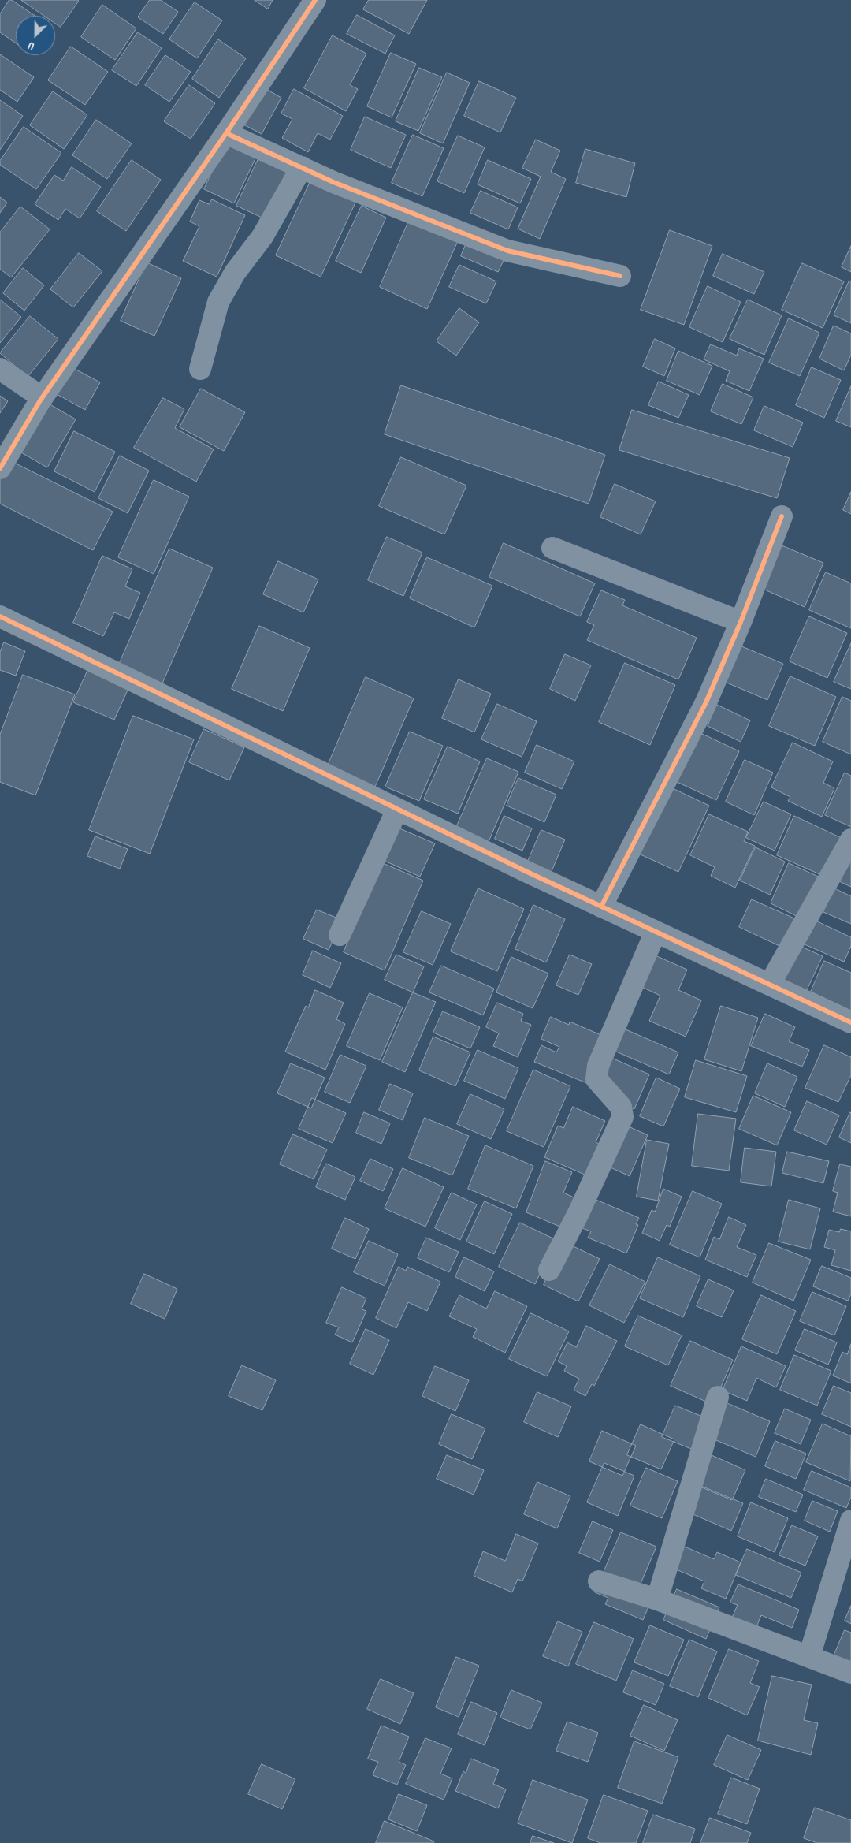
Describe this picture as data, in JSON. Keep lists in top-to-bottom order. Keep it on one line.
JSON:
{"north":"bottom left"}
